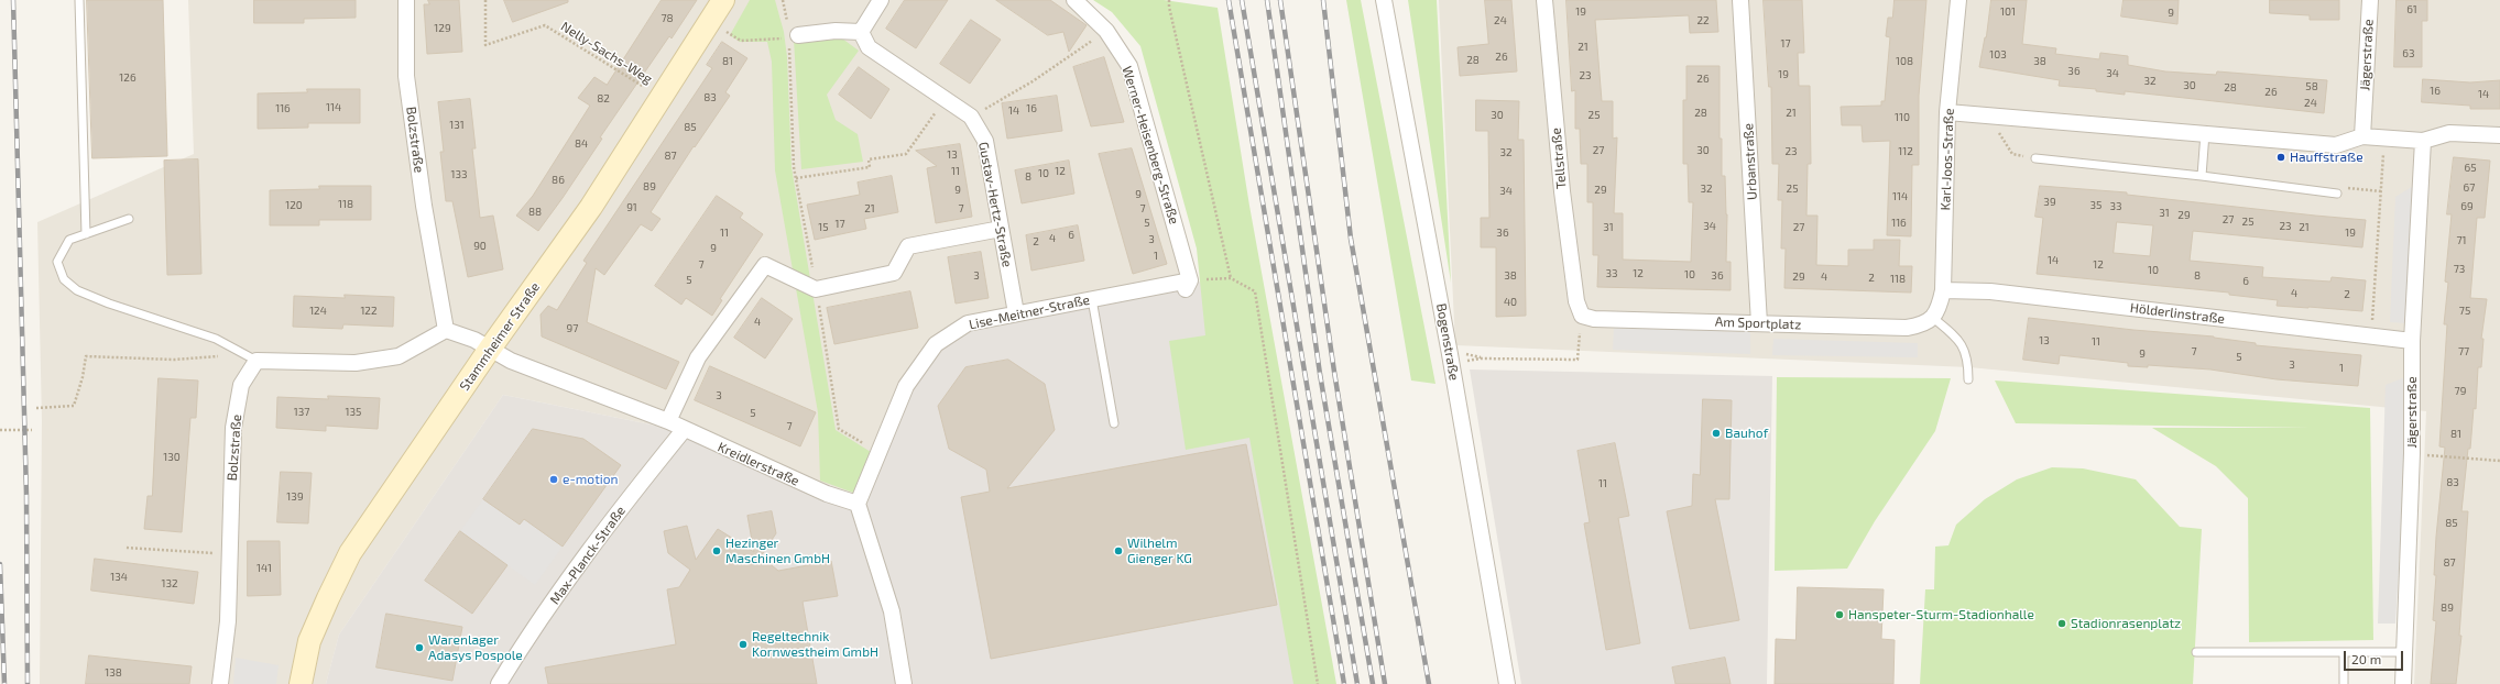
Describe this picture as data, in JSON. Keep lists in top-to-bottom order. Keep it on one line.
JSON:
{"streets":{"main road":["Stammheimer Straße"],"street":["Jägerstraße","Bolzstraße","Werner-Heisenberg-Straße","Tellstraße","Karl-Joos-Straße","Urbanstraße","Gustav-Hertz-Straße","Lise-Meitner-Straße","Hölderlinstraße","Am Sportplatz","Bogenstraße","Kreidlerstraße","Max-Planck-Straße"],"path":["Nelly-Sachs-Weg"]},"crossings":[["Nelly-Sachs-Weg","Stammheimer Straße"],["Jägerstraße","Hölderlinstraße"],["Werner-Heisenberg-Straße","Lise-Meitner-Straße"],["Tellstraße","Am Sportplatz"],["Karl-Joos-Straße","Hölderlinstraße"],["Karl-Joos-Straße","Am Sportplatz"],["Urbanstraße","Am Sportplatz"],["Gustav-Hertz-Straße","Lise-Meitner-Straße"],["Lise-Meitner-Straße","Kreidlerstraße"],["Stammheimer Straße","Kreidlerstraße"],["Kreidlerstraße","Max-Planck-Straße"]],"places":["Hauffstraße","Bauhof","e-motion","Hezinger Maschinen GmbH","Wilhelm Gienger KG","Hanspeter-Sturm-Stadionhalle","Stadionrasenplatz","Regeltechnik Kornwestheim GmbH","Warenlager Adasys Pospole"],"house_numbers":["61","19","101","9","78","24","22","129","17","21","63","103","26","28","81","108","38","36","34","19","23","126","26","32","30","58","28","16","26","14","83","82","24","114","116","16","14","28","21","30","25","110","131","85","84","27","30","23","112","32","13","87","65","11","12","10","133","8","86","89","67","32","25","9","29","34","9","114","39","118","120","35","33","69","91","21","7","7","88","31","29","27","25","5","116","17","34","23","15","31","27","21","11","36","19","6","4","3","71","2","90","9","1","14","7","12","73","10","33","12","10","3","38","36","8","29","4","2","118","5","6","4","2","40","124","122","75","4","97","13","11","7","77","9","5","3","1","79","3","137","135","5","7","81","130","83","11","139","85","87","141","134","132","89","138"],"scale_bar":"20 m"}
